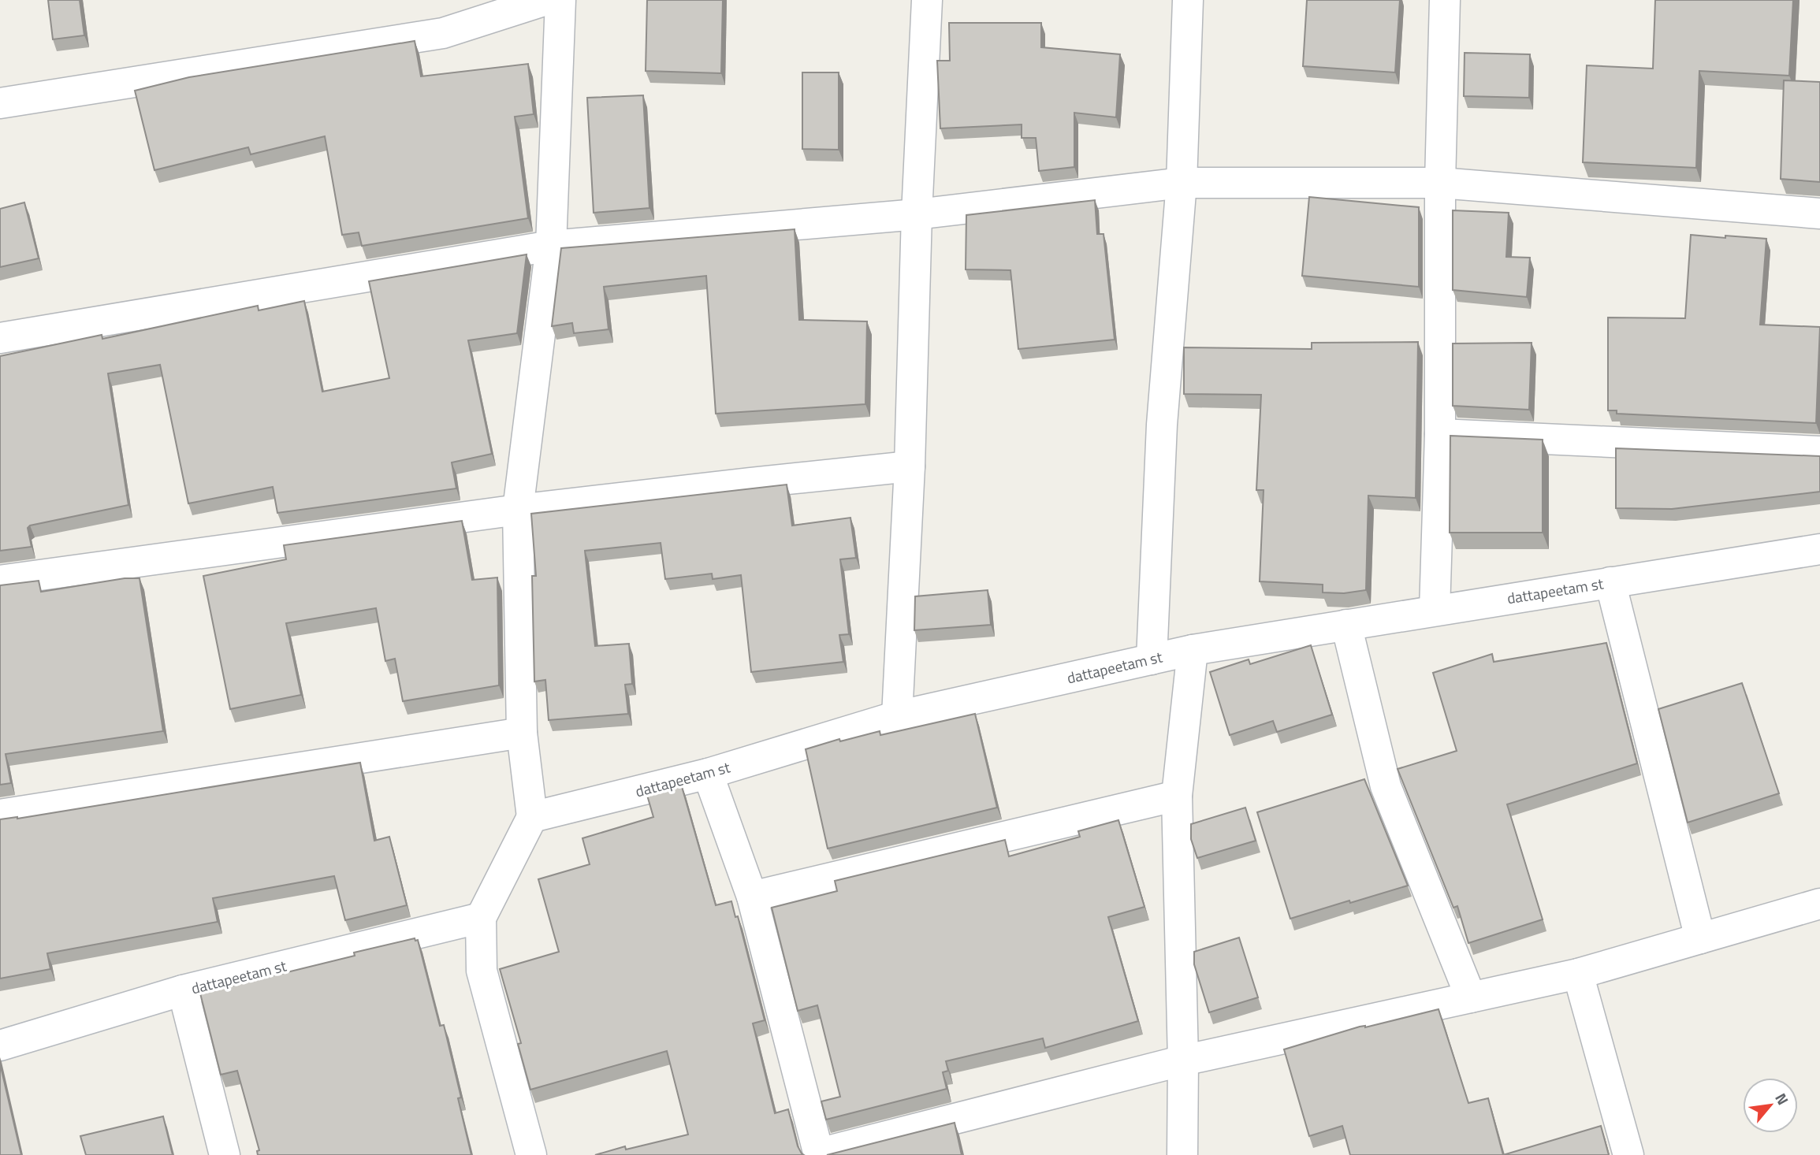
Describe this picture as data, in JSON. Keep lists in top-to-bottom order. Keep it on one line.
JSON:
{"streets":{"street":["dattapeetam st"]},"north":"top right"}
